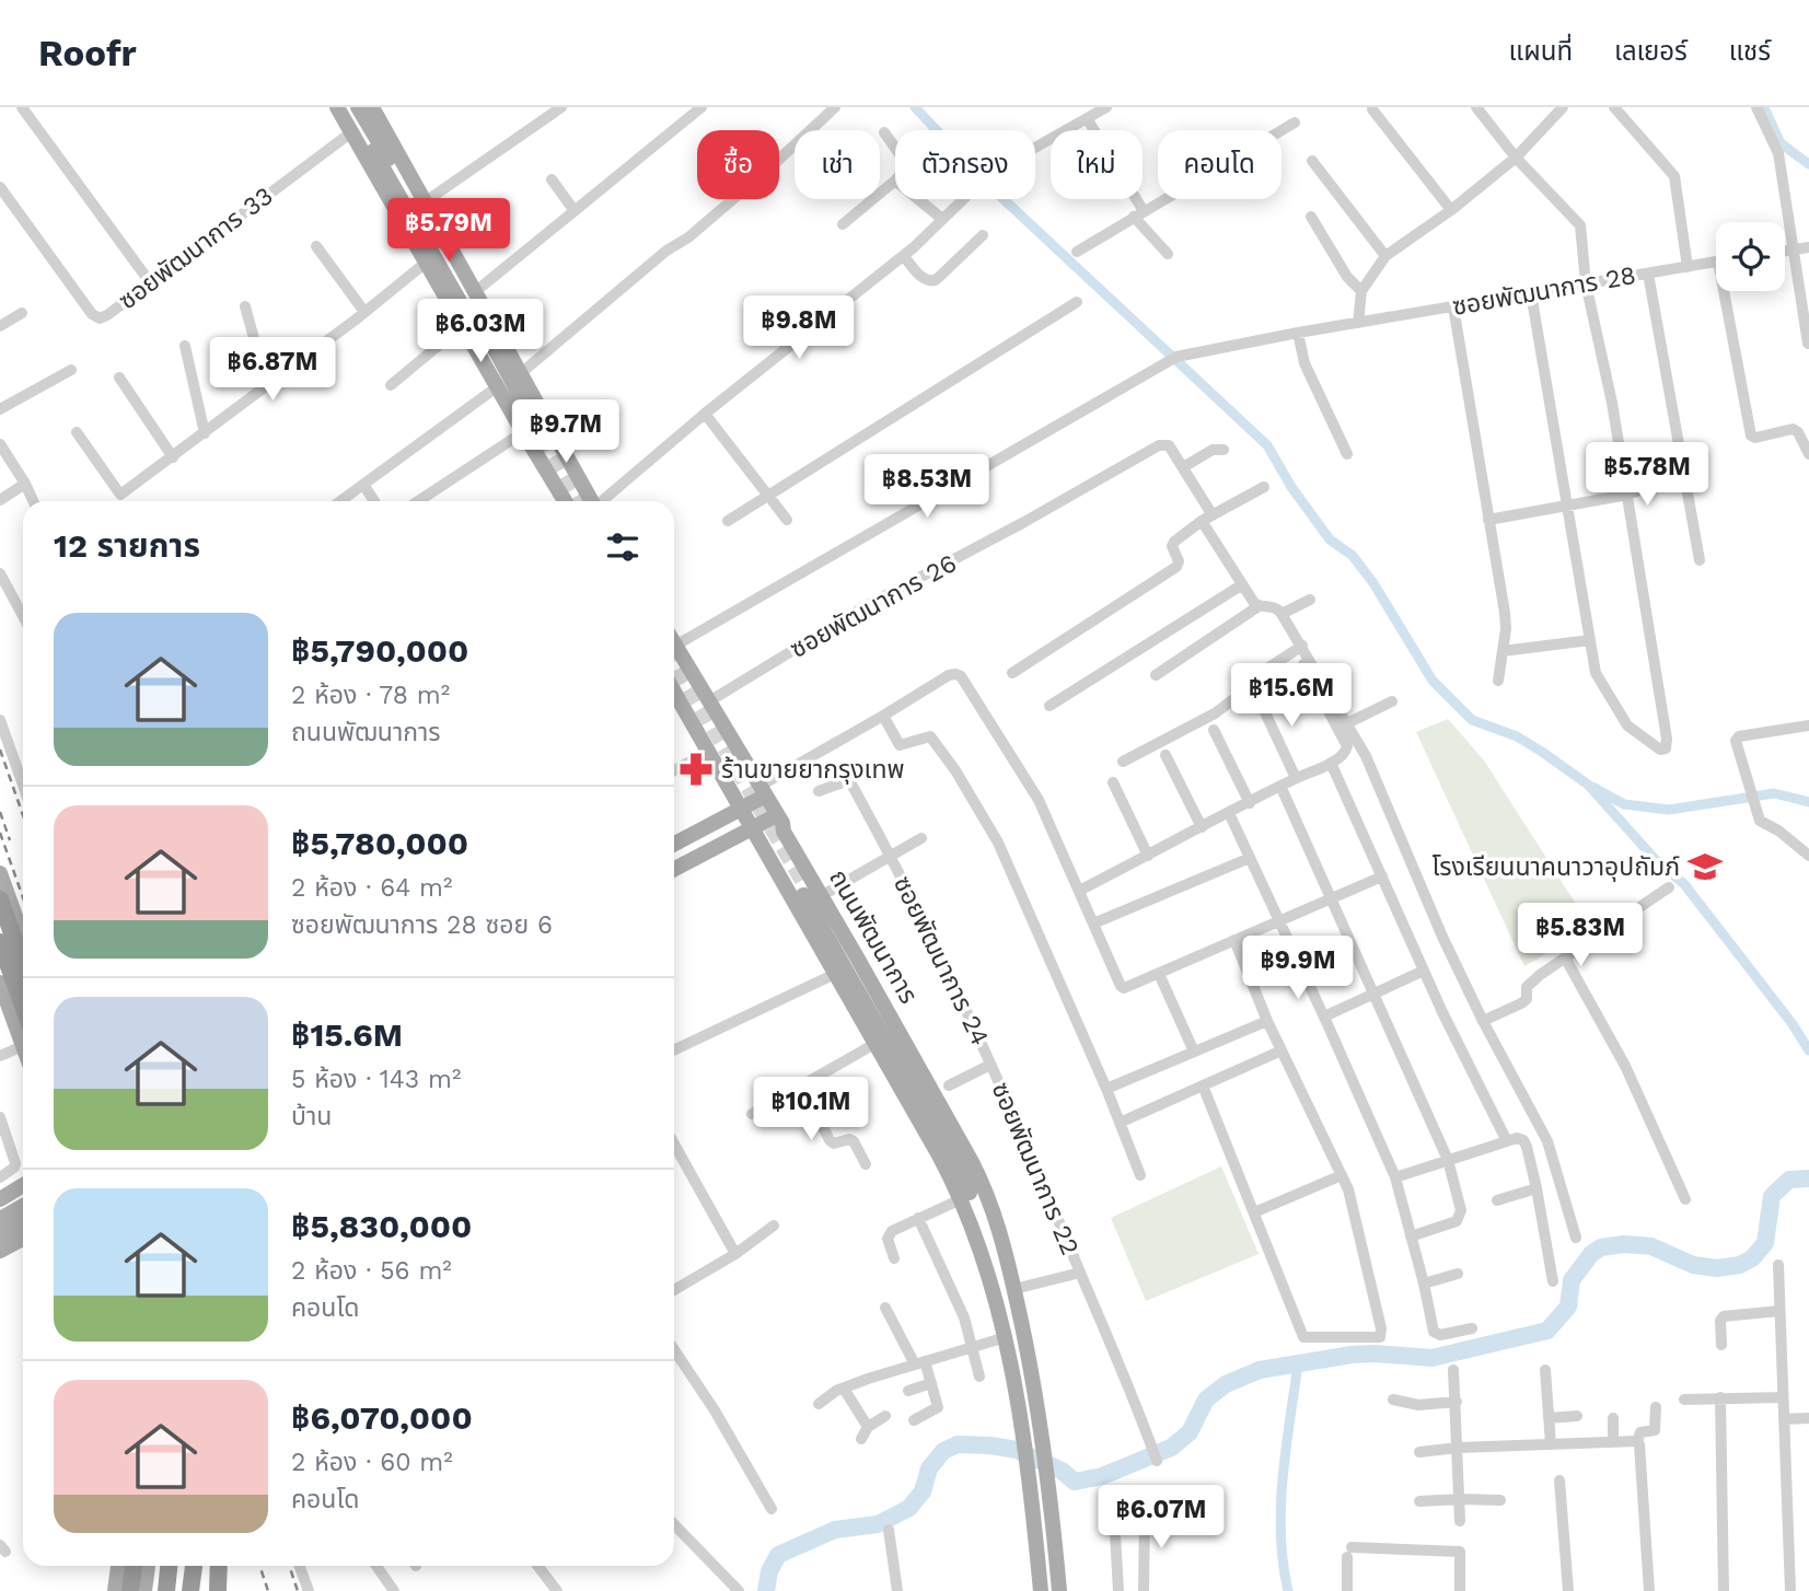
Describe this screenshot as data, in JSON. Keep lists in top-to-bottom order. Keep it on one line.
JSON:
{"streets":{"main road":["ถนนพัฒนาการ"],"street":["ซอยพัฒนาการ 33","ซอยพัฒนาการ 28","ซอยพัฒนาการ 26","ซอยพัฒนาการ 24","ซอยพัฒนาการ 22"]},"crossings":[["ถนนพัฒนาการ","ซอยพัฒนาการ 24"],["ถนนพัฒนาการ","ซอยพัฒนาการ 22"],["ซอยพัฒนาการ 24","ซอยพัฒนาการ 22"]],"places":{"pharmacy":["ร้านขายยากรุงเทพ"],"school or university":["โรงเรียนนาคนาวาอุปถัมภ์"]},"page":{"header":"Roofr","nav":["แผนที่","เลเยอร์","แชร์"],"chip":["ซื้อ","เช่า","ตัวกรอง","ใหม่","คอนโด"],"price":["฿5.79M","฿9.8M","฿6.03M","฿6.87M","฿9.7M","฿5.78M","฿8.53M","฿15.6M","฿5.83M","฿9.9M","฿10.1M","฿6.07M"],"heading":"12 รายการ","list":[{"name":"฿5,790,000","note":"2 ห้อง · 78 m² · ถนนพัฒนาการ"},{"name":"฿5,780,000","note":"2 ห้อง · 64 m² · ซอยพัฒนาการ 28 ซอย 6"},{"name":"฿15.6M","note":"5 ห้อง · 143 m² · บ้าน"},{"name":"฿5,830,000","note":"2 ห้อง · 56 m² · คอนโด"},{"name":"฿6,070,000","note":"2 ห้อง · 60 m² · คอนโด"}]}}
